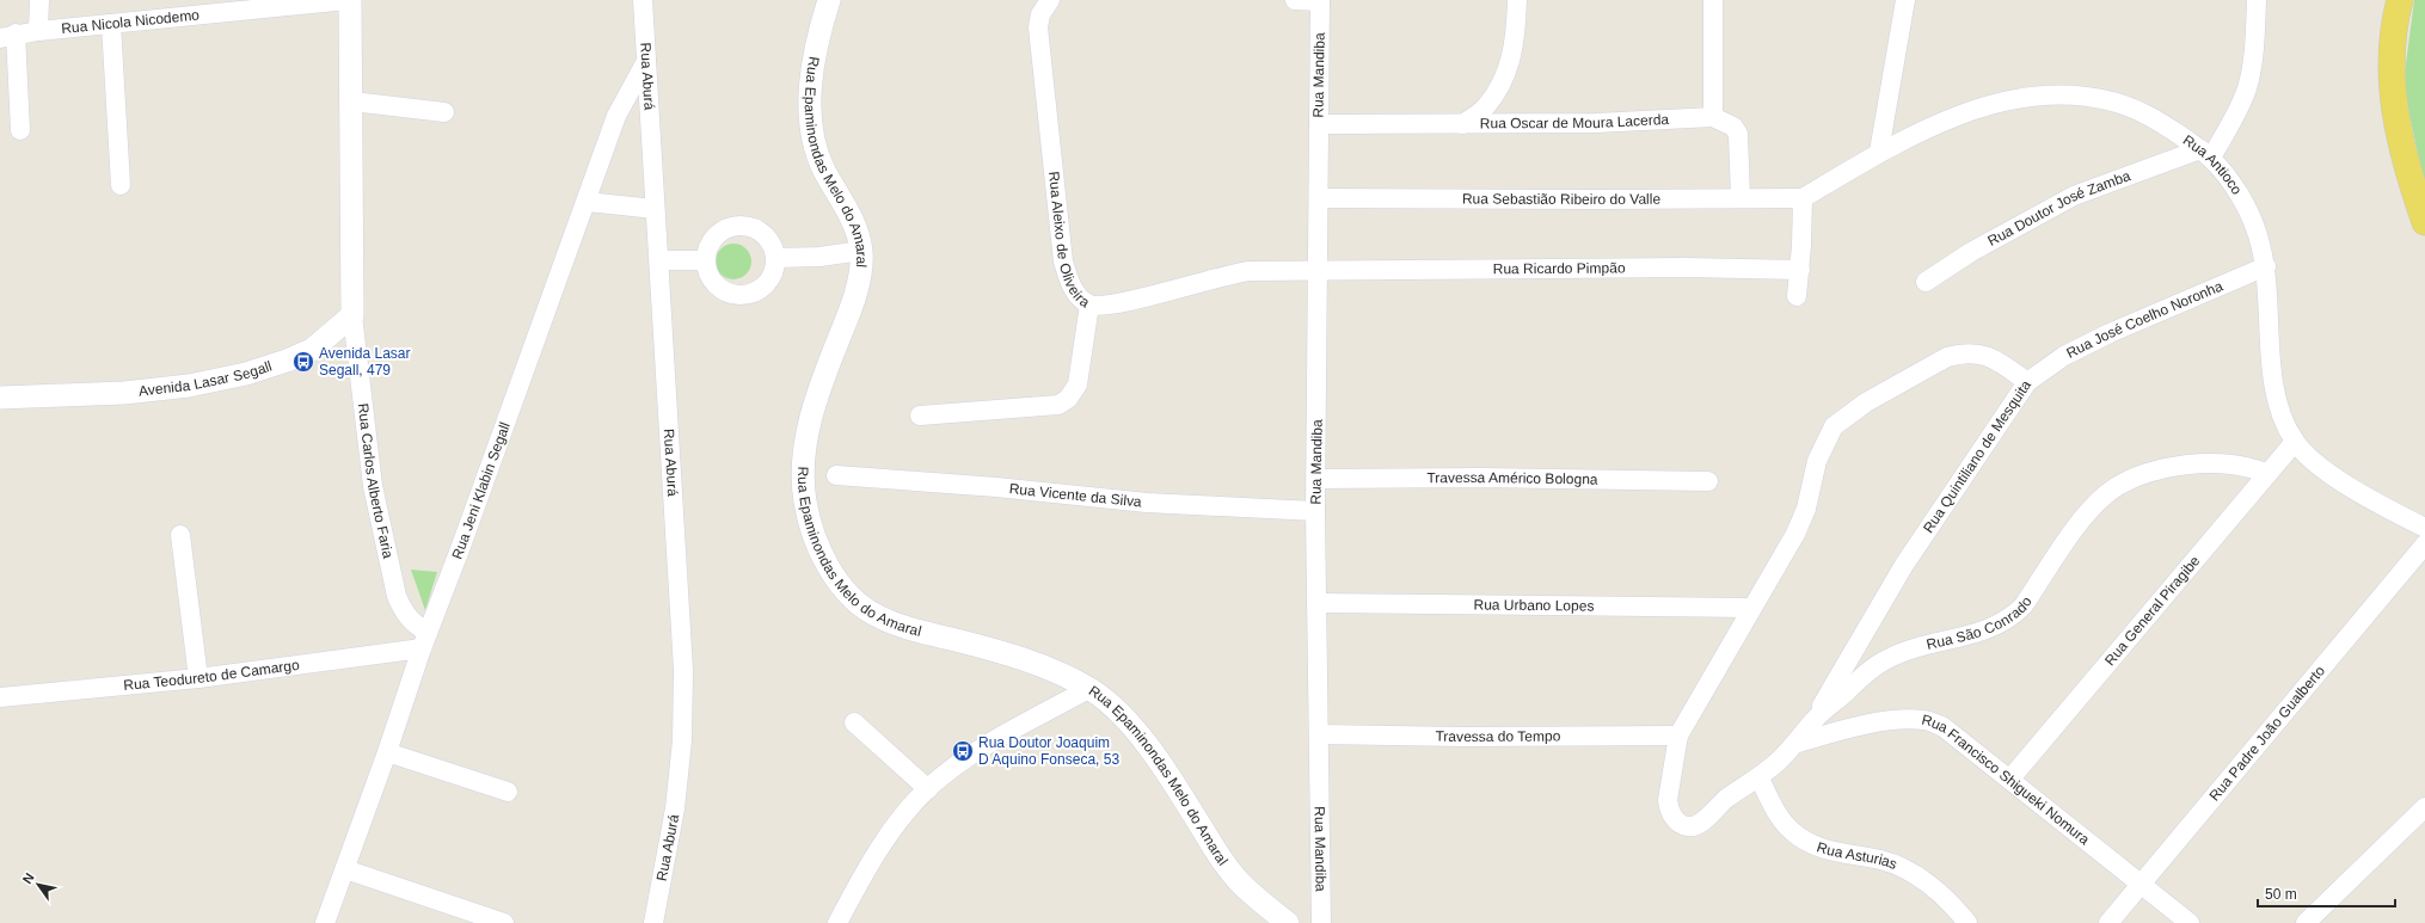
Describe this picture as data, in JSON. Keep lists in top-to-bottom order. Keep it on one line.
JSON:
{"streets":{"street":["Rua Nicola Nicodemo","Rua Mandiba","Rua Aburá","Rua Oscar de Moura Lacerda","Rua Epaminondas Melo do Amaral","Rua Antioco","Rua Sebastião Ribeiro do Valle","Rua Doutor José Zamba","Rua Aleixo de Oliveira","Rua Ricardo Pimpão","Rua José Coelho Noronha","Avenida Lasar Segall","Rua Quintiliano de Mesquita","Travessa Américo Bologna","Rua Carlos Alberto Faria","Rua Jeni Klabin Segall","Rua Vicente da Silva","Rua Urbano Lopes","Rua General Piragibe","Rua São Conrado","Rua Teodureto de Camargo","Rua Padre João Gualberto","Travessa do Tempo","Rua Francisco Shigueki Nomura","Rua Asturias"]},"crossings":[["Rua Mandiba","Rua Oscar de Moura Lacerda"],["Rua Mandiba","Rua Sebastião Ribeiro do Valle"],["Rua Mandiba","Rua Aleixo de Oliveira"],["Rua Mandiba","Rua Ricardo Pimpão"],["Rua Mandiba","Travessa Américo Bologna"],["Rua Mandiba","Rua Vicente da Silva"],["Rua Mandiba","Rua Urbano Lopes"],["Rua Mandiba","Travessa do Tempo"],["Rua Aburá","Rua Jeni Klabin Segall"],["Rua Antioco","Rua Sebastião Ribeiro do Valle"],["Rua Antioco","Rua Doutor José Zamba"],["Rua Antioco","Rua José Coelho Noronha"],["Rua Antioco","Rua General Piragibe"],["Rua Aleixo de Oliveira","Rua Ricardo Pimpão"],["Rua José Coelho Noronha","Rua Quintiliano de Mesquita"],["Avenida Lasar Segall","Rua Carlos Alberto Faria"],["Rua Quintiliano de Mesquita","Rua Urbano Lopes"],["Rua Quintiliano de Mesquita","Rua São Conrado"],["Rua Quintiliano de Mesquita","Travessa do Tempo"],["Rua Carlos Alberto Faria","Rua Jeni Klabin Segall"],["Rua Carlos Alberto Faria","Rua Teodureto de Camargo"],["Rua Jeni Klabin Segall","Rua Teodureto de Camargo"],["Rua General Piragibe","Rua São Conrado"],["Rua General Piragibe","Rua Francisco Shigueki Nomura"],["Rua São Conrado","Rua Francisco Shigueki Nomura"],["Rua São Conrado","Rua Asturias"],["Rua Padre João Gualberto","Rua Francisco Shigueki Nomura"]],"places":{"bus stop":["Avenida Lasar Segall, 479","Rua Doutor Joaquim D Aquino Fonseca, 53"]},"scale_bar":"50 m","north":"top left"}
